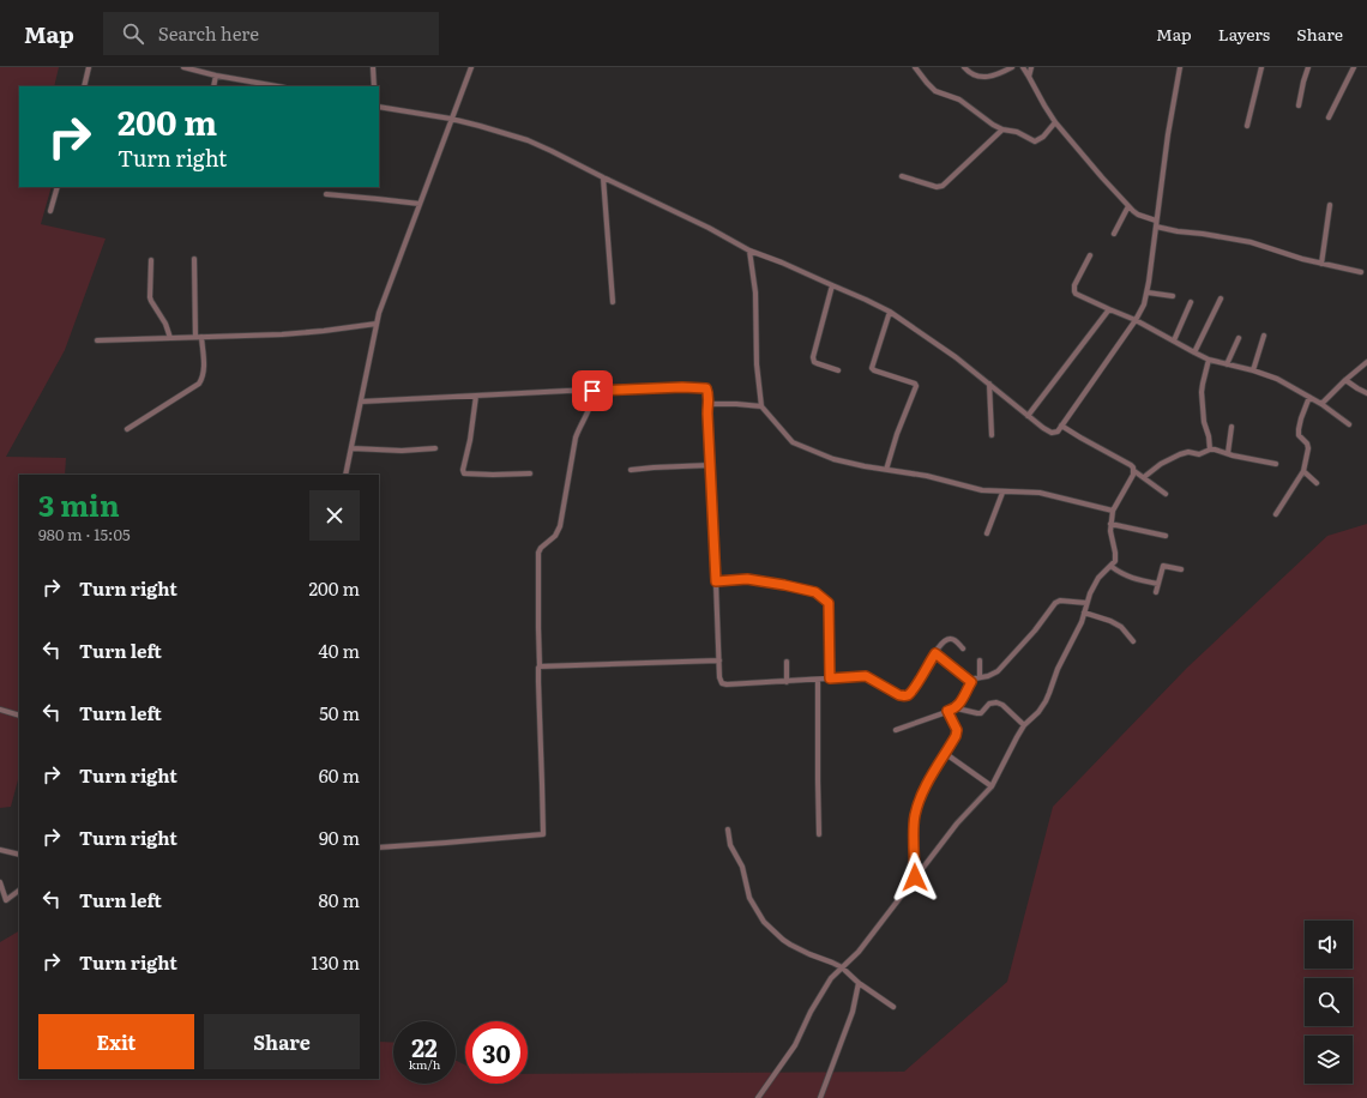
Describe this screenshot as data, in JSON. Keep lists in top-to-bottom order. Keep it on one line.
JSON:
{"page":{"header":"Map","search":"Search here","nav":["Map","Layers","Share"],"turn":["200 m","Turn right"],"heading":["3 min","980 m · 15:05"],"list":[{"name":"Turn right","value":"200 m"},{"name":"Turn left","value":"40 m"},{"name":"Turn left","value":"50 m"},{"name":"Turn right","value":"60 m"},{"name":"Turn right","value":"90 m"},{"name":"Turn left","value":"80 m"},{"name":"Turn right","value":"130 m"}],"buttons":["Exit","Share"],"speed":"22 km/h","limit":"30"}}
